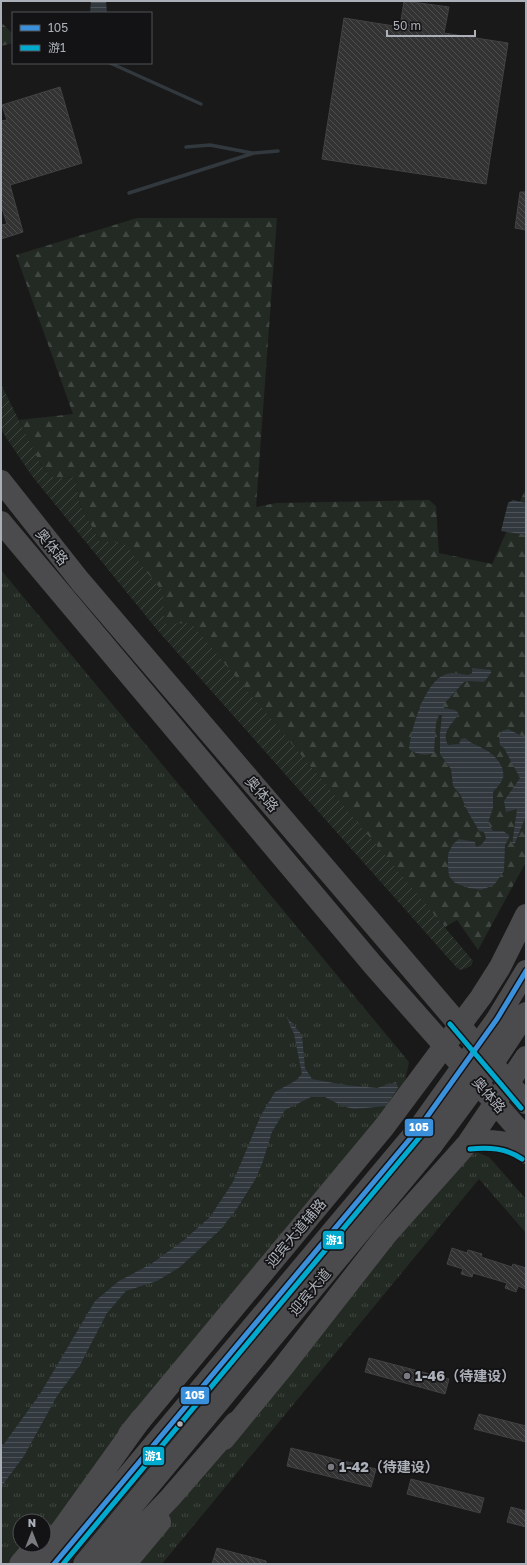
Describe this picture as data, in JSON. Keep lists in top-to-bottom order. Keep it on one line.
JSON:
{"streets":{"highway":["迎宾大道"],"main road":["奥体路","迎宾大道辅路"]},"crossings":[["奥体路","迎宾大道辅路"]],"places":["1-46（待建设）","1-42（待建设）"],"lines":["transit line 105","transit line 游1"],"legend":["105","游1"],"scale_bar":"50 m","north":"top"}
